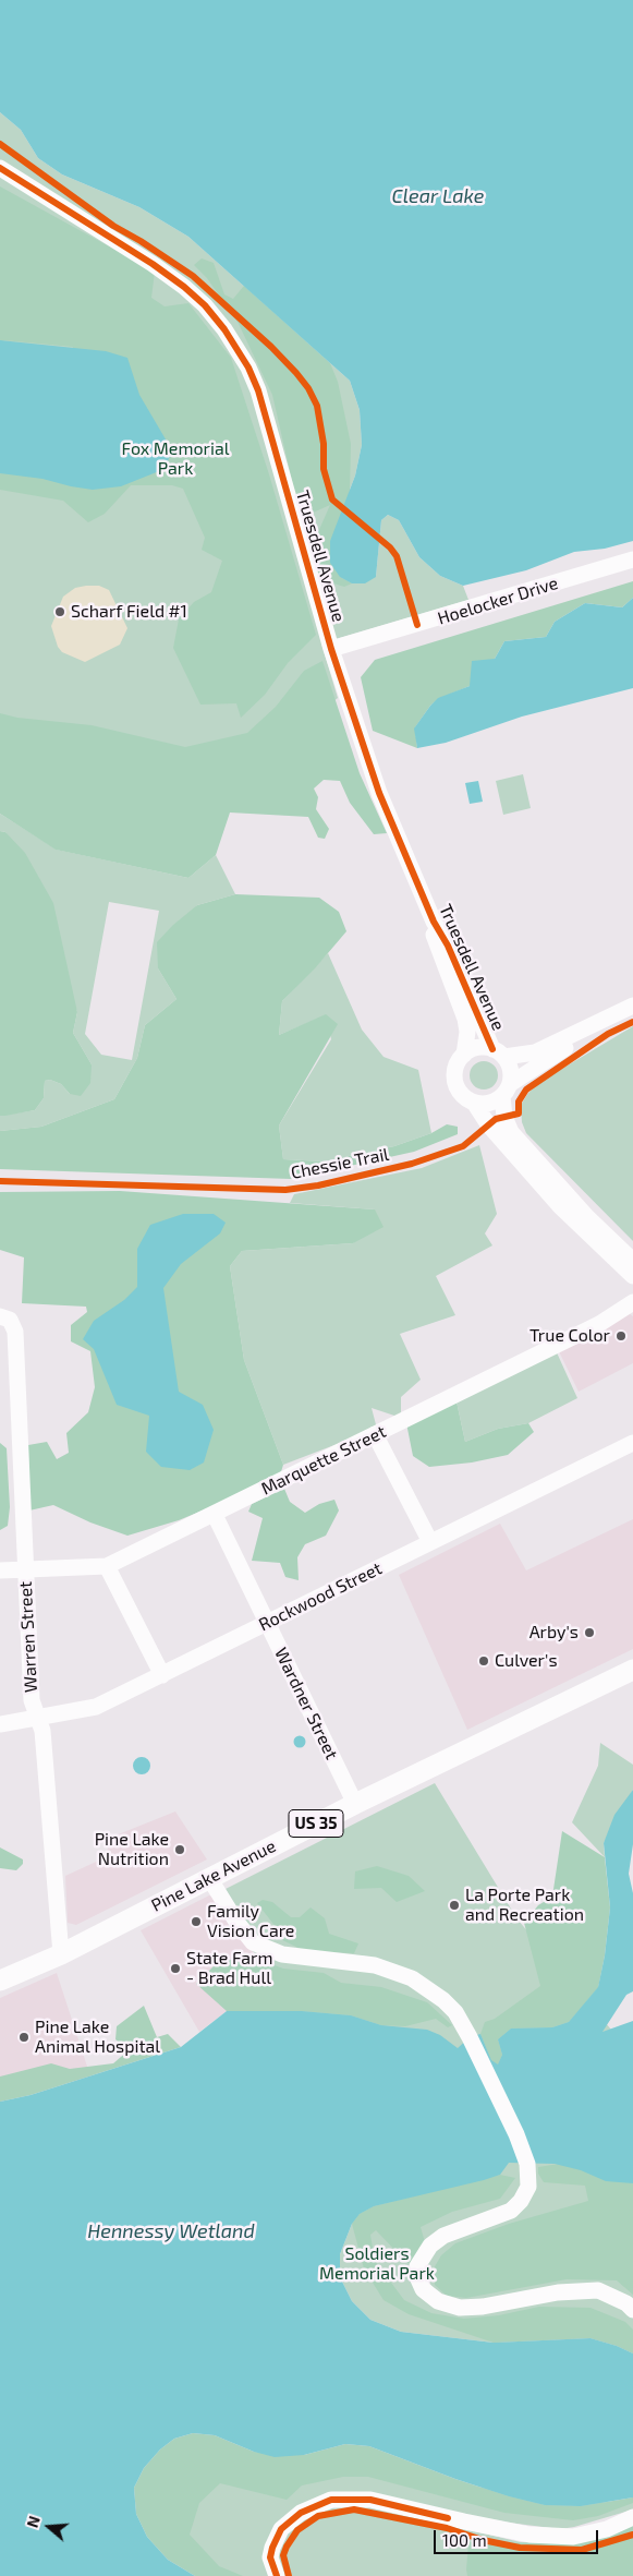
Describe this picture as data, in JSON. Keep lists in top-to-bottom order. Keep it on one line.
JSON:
{"streets":{"main road":["US 35","Pine Lake Avenue"],"street":["Truesdell Avenue","Hoelocker Drive","Marquette Street","Rockwood Street","Warren Street","Wardner Street"],"cycle path":["Chessie Trail"]},"crossings":[["Truesdell Avenue","Hoelocker Drive"],["Marquette Street","Warren Street"],["Marquette Street","Wardner Street"],["Rockwood Street","Warren Street"],["Rockwood Street","Wardner Street"],["Warren Street","Pine Lake Avenue"],["Wardner Street","Pine Lake Avenue"]],"water":["Clear Lake","Hennessy Wetland"],"parks":["Fox Memorial Park","Soldiers Memorial Park"],"places":["Scharf Field #1","True Color","Arby's","Culver's","Pine Lake Nutrition","La Porte Park and Recreation","Family Vision Care","State Farm - Brad Hull","Pine Lake Animal Hospital"],"scale_bar":"100 m","north":"left"}
